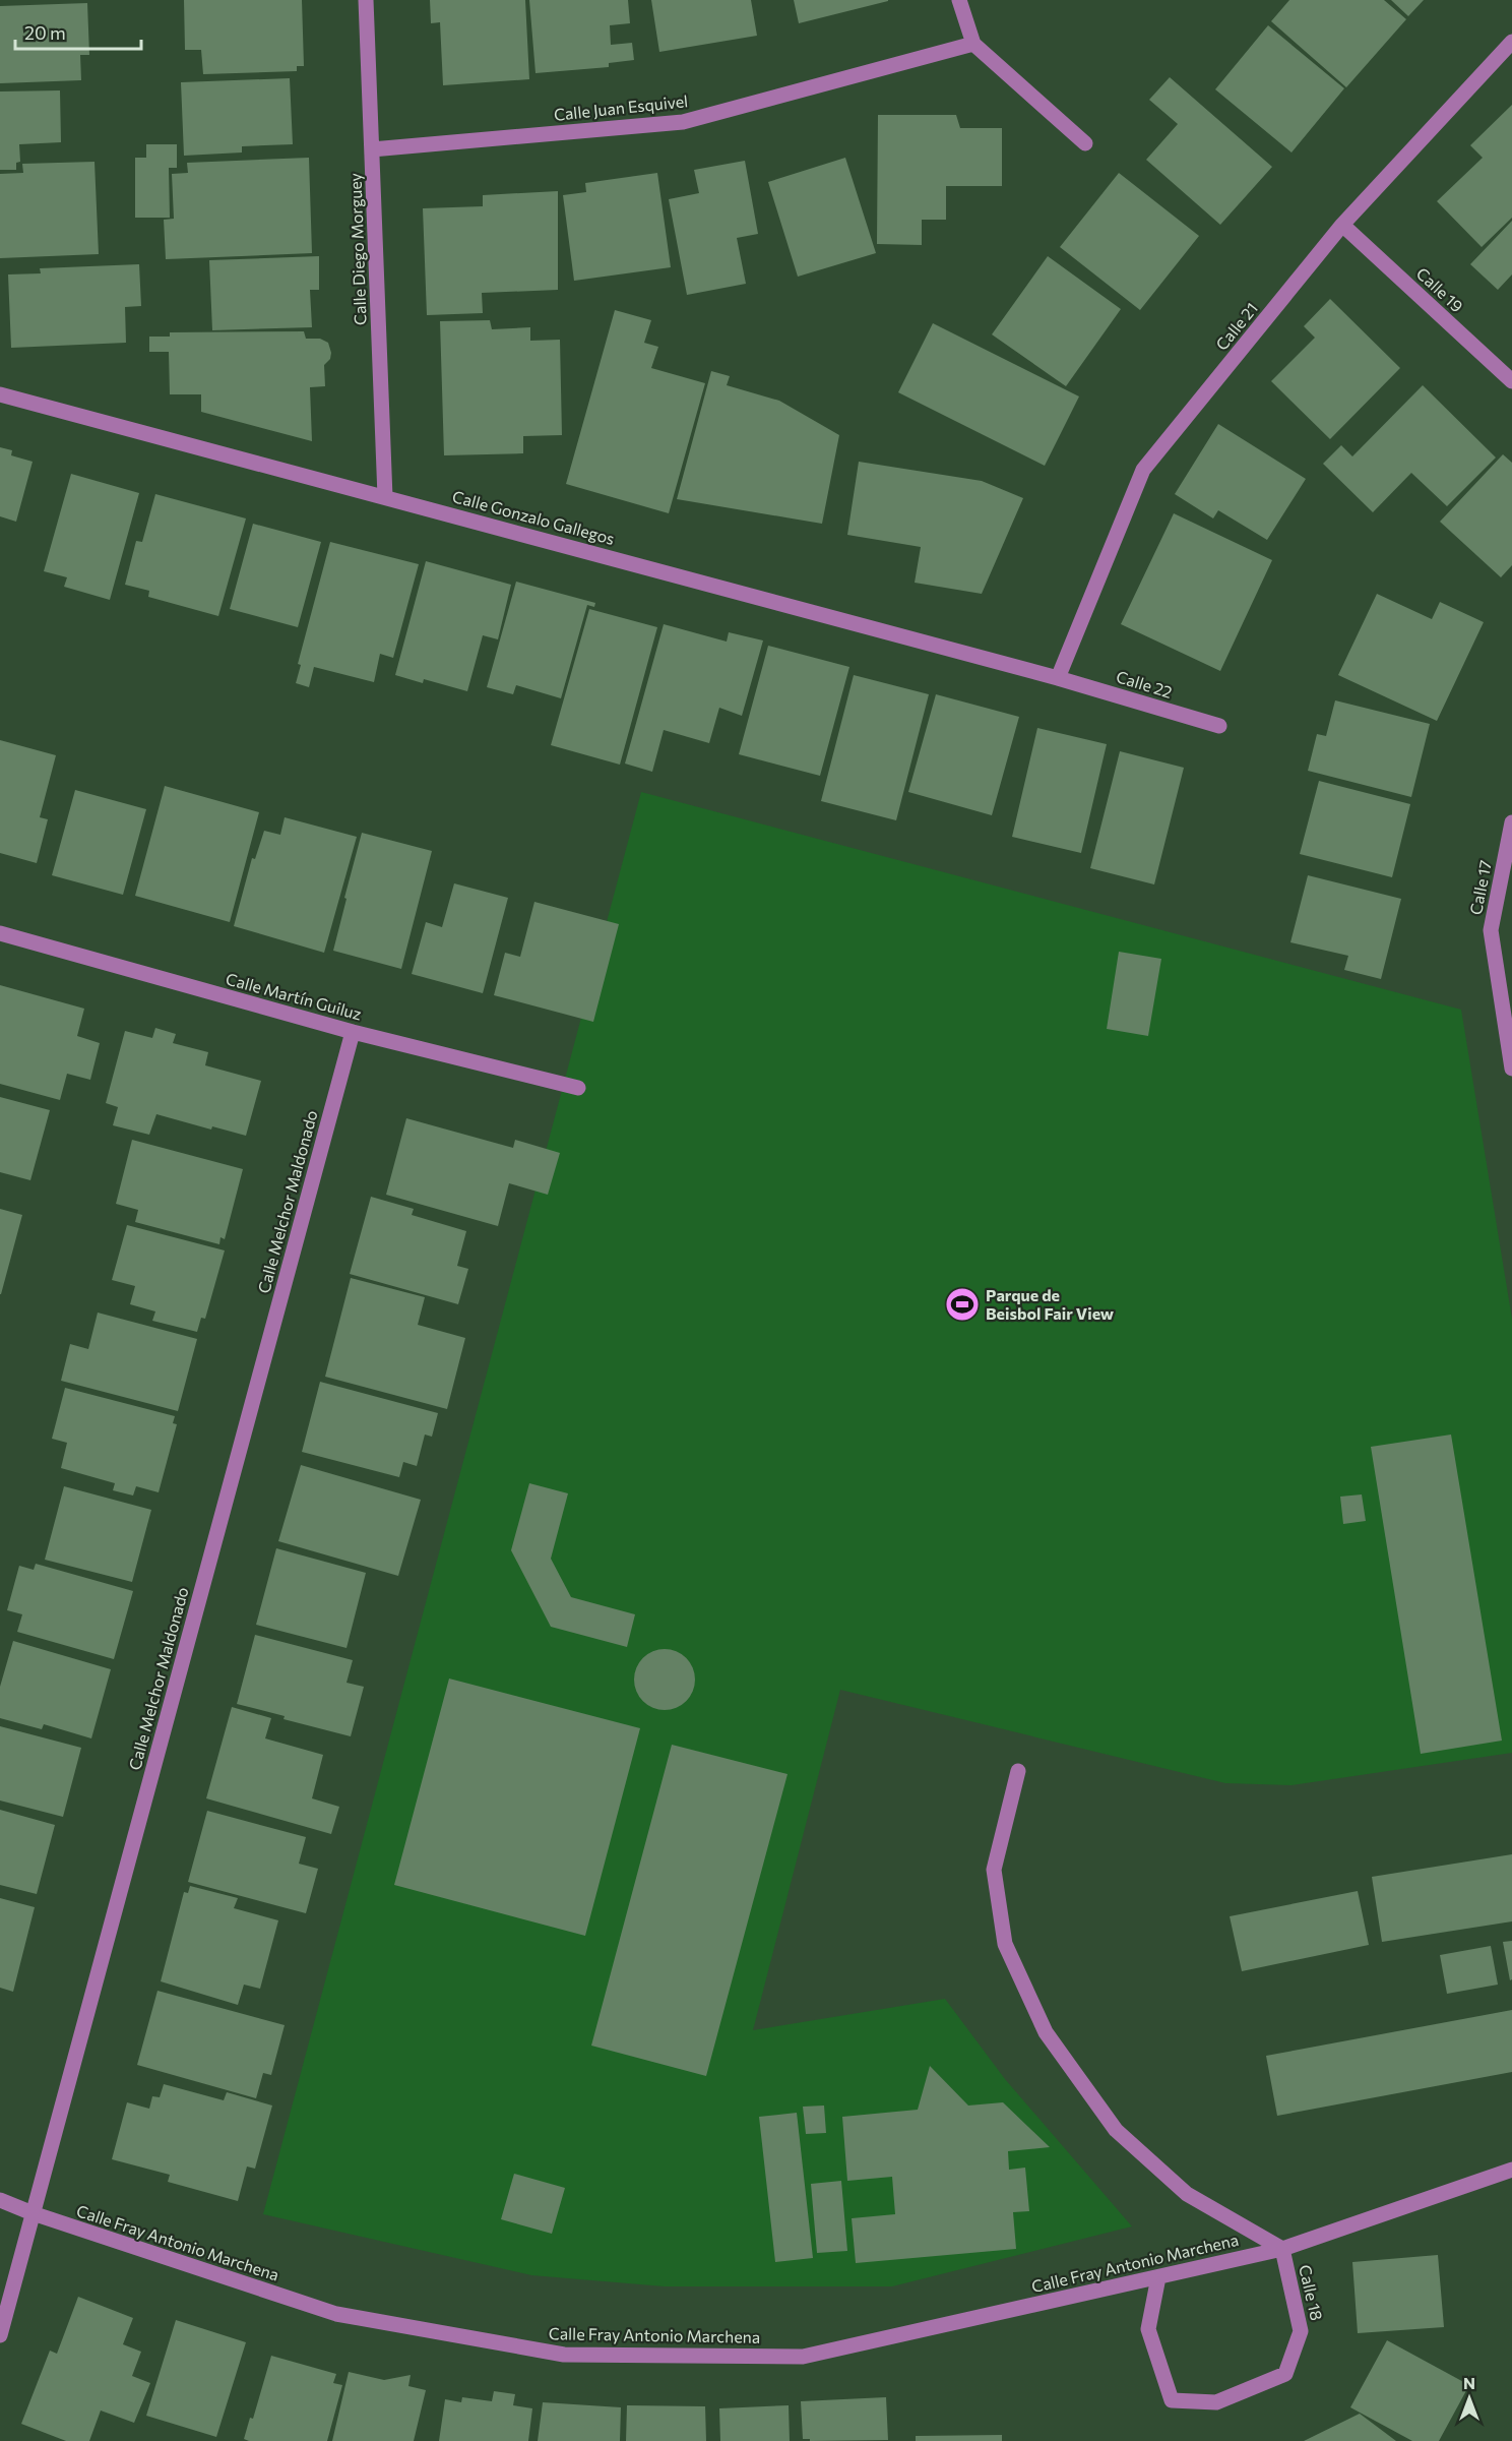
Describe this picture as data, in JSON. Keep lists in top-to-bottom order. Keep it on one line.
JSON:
{"streets":{"street":["Calle Juan Esquivel","Calle Diego Morguey","Calle 19","Calle 21","Calle Gonzalo Gallegos","Calle 22","Calle 17","Calle Martín Guiluz","Calle Melchor Maldonado","Calle Fray Antonio Marchena","Calle 18"]},"crossings":[["Calle Juan Esquivel","Calle Diego Morguey"],["Calle Diego Morguey","Calle Gonzalo Gallegos"],["Calle 19","Calle 21"],["Calle 21","Calle Gonzalo Gallegos"],["Calle 21","Calle 22"],["Calle Gonzalo Gallegos","Calle 22"],["Calle Martín Guiluz","Calle Melchor Maldonado"],["Calle Melchor Maldonado","Calle Fray Antonio Marchena"],["Calle Fray Antonio Marchena","Calle 18"]],"places":{"sports":["Parque de Beisbol Fair View"]},"scale_bar":"20 m","north":"top"}
